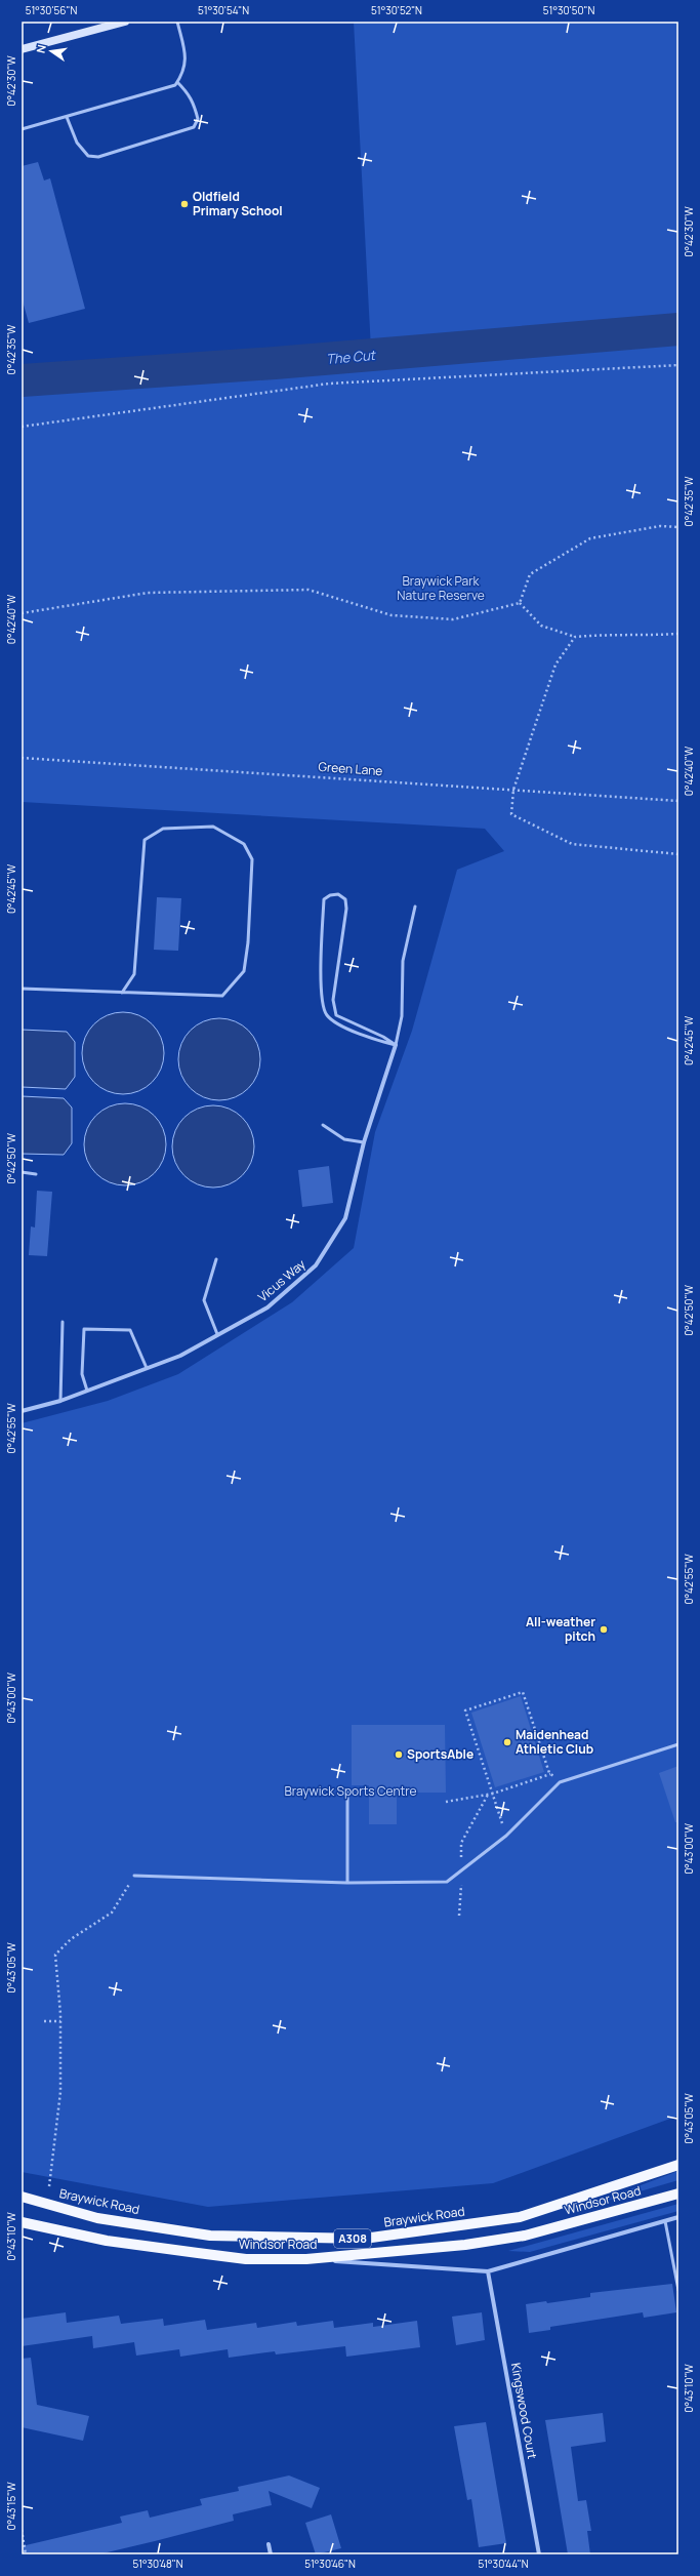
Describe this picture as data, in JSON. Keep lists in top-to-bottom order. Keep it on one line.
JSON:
{"streets":{"main road":["Windsor Road","Braywick Road","A308"],"street":["Vicus Way","Kingswood Court"],"path":["Green Lane"]},"water":["The Cut"],"parks":["Braywick Park Nature Reserve","Braywick Sports Centre"],"places":["Oldfield Primary School","All-weather pitch","Maidenhead Athletic Club","SportsAble"],"north":"left","coordinates":["51°30'56\"N","51°30'54\"N","51°30'52\"N","51°30'50\"N","0°42'30\"W","0°42'35\"W","0°42'40\"W","0°42'45\"W","0°42'50\"W","0°42'55\"W","0°43'00\"W","0°43'05\"W","0°43'10\"W","0°43'15\"W","51°30'48\"N","51°30'46\"N","51°30'44\"N"]}
